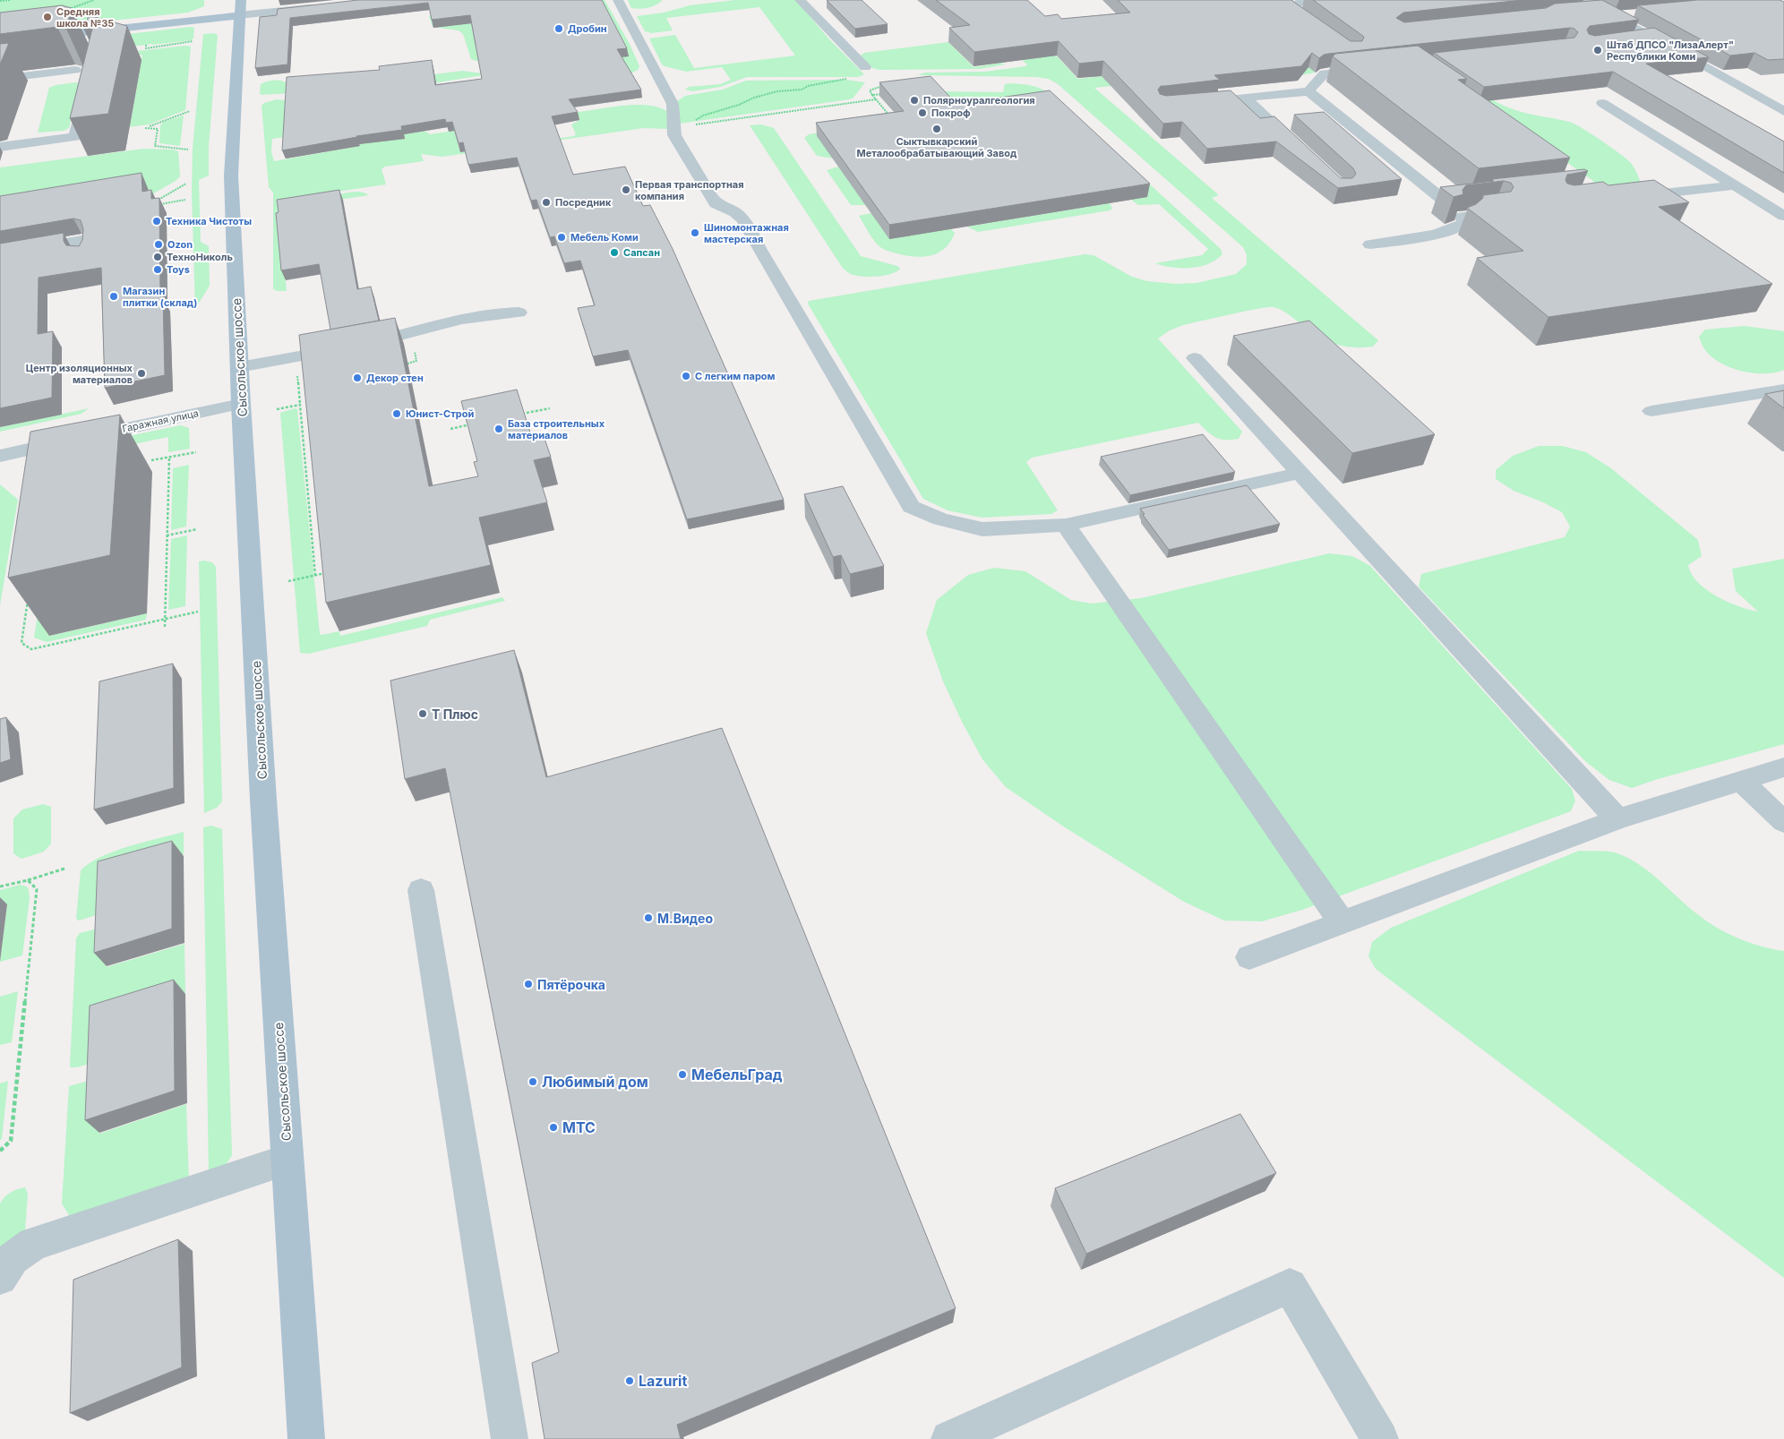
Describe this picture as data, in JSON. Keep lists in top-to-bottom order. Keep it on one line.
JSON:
{"streets":{"main road":["Сысольское шоссе"],"street":["Гаражная улица"]},"crossings":[["Сысольское шоссе","Гаражная улица"]],"places":["Средняя школа №35","Дробин","Штаб ДПСО \"ЛизаАлерт\" Республики Коми","Полярноуралгеология","Покроф","Сыктывкарский Металообрабатывающий Завод","Первая транспортная компания","Посредник","Техника Чистоты","Шиномонтажная мастерская","Мебель Коми","Ozon","Сапсан","ТехноНиколь","Toys","Магазин плитки (склад)","Центр изоляционных материалов","С легким паром","Декор стен","Юнист-Строй","База строительных материалов","Т Плюс","М.Видео","Пятёрочка","МебельГрад","Любимый дом","МТС","Lazurit"]}
